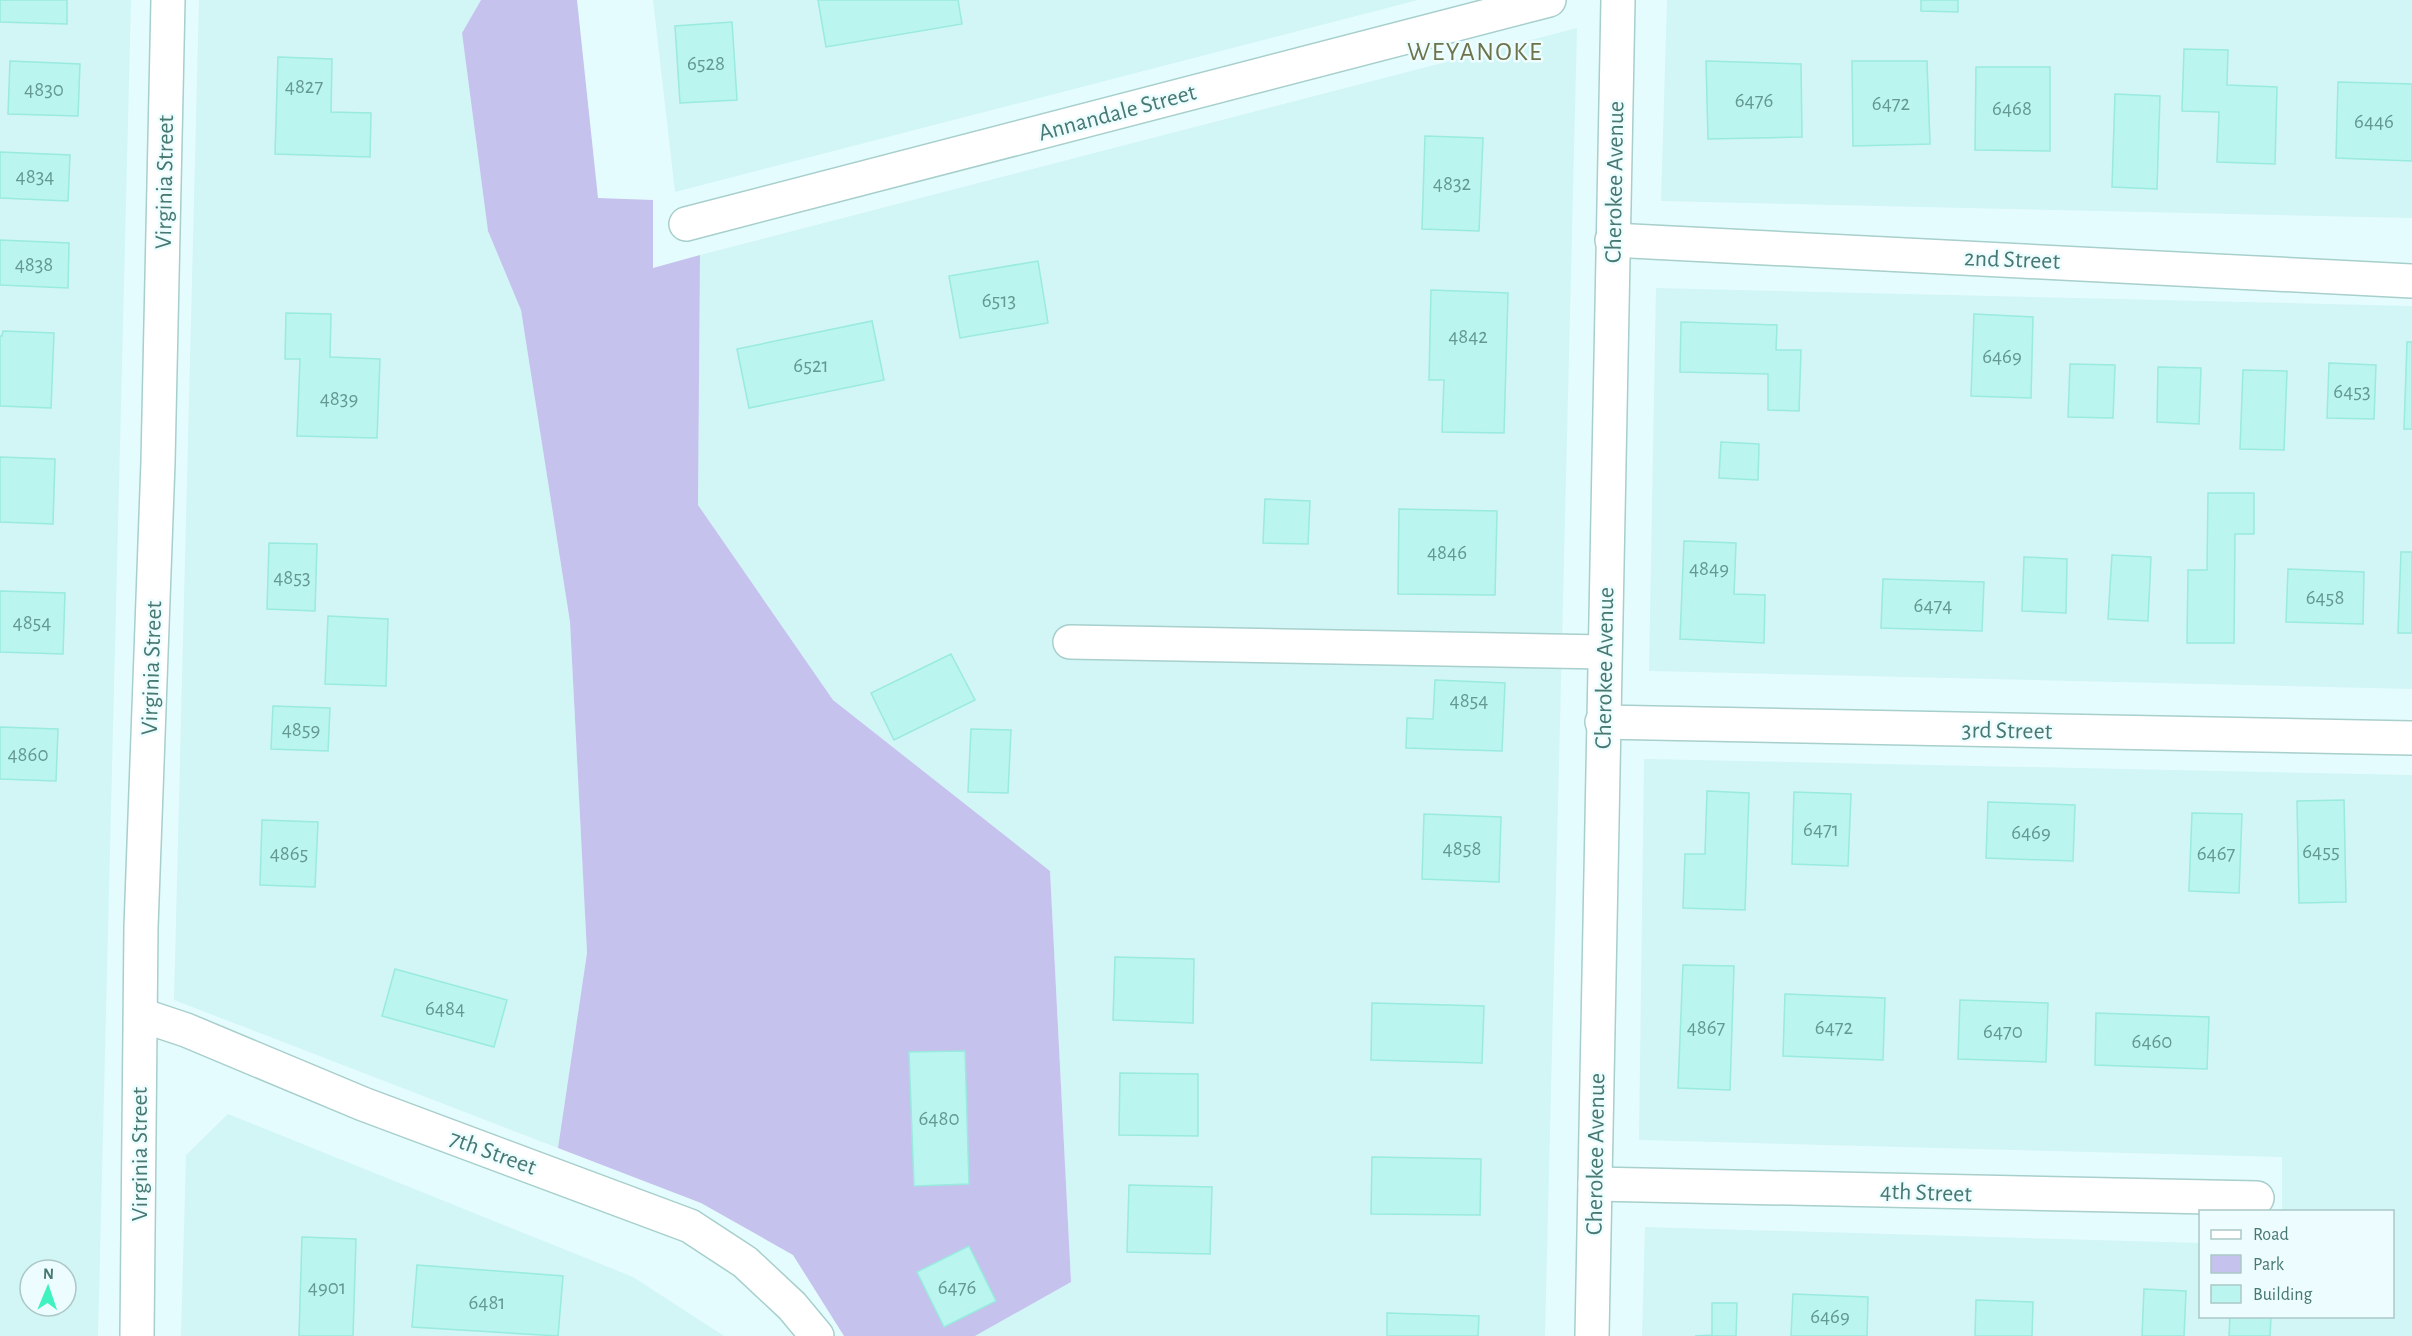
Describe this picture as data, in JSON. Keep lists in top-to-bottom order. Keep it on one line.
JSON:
{"streets":{"street":["Annandale Street","Virginia Street","Cherokee Avenue","2nd Street","3rd Street","7th Street","4th Street"]},"crossings":[["Virginia Street","7th Street"],["Cherokee Avenue","2nd Street"],["Cherokee Avenue","3rd Street"],["Cherokee Avenue","4th Street"]],"districts":["WEYANOKE"],"house_numbers":["6528","4827","4830","6476","6472","6468","6446","4834","4832","4838","6513","4842","6469","6521","6453","4839","4846","4849","4853","6458","6474","4854","4854","4859","4860","6471","6469","4858","6455","4865","6467","6484","4867","6472","6470","6460","6480","4901","6476","6481","6469"],"legend":["Road","Park","Building"],"north":"top"}
